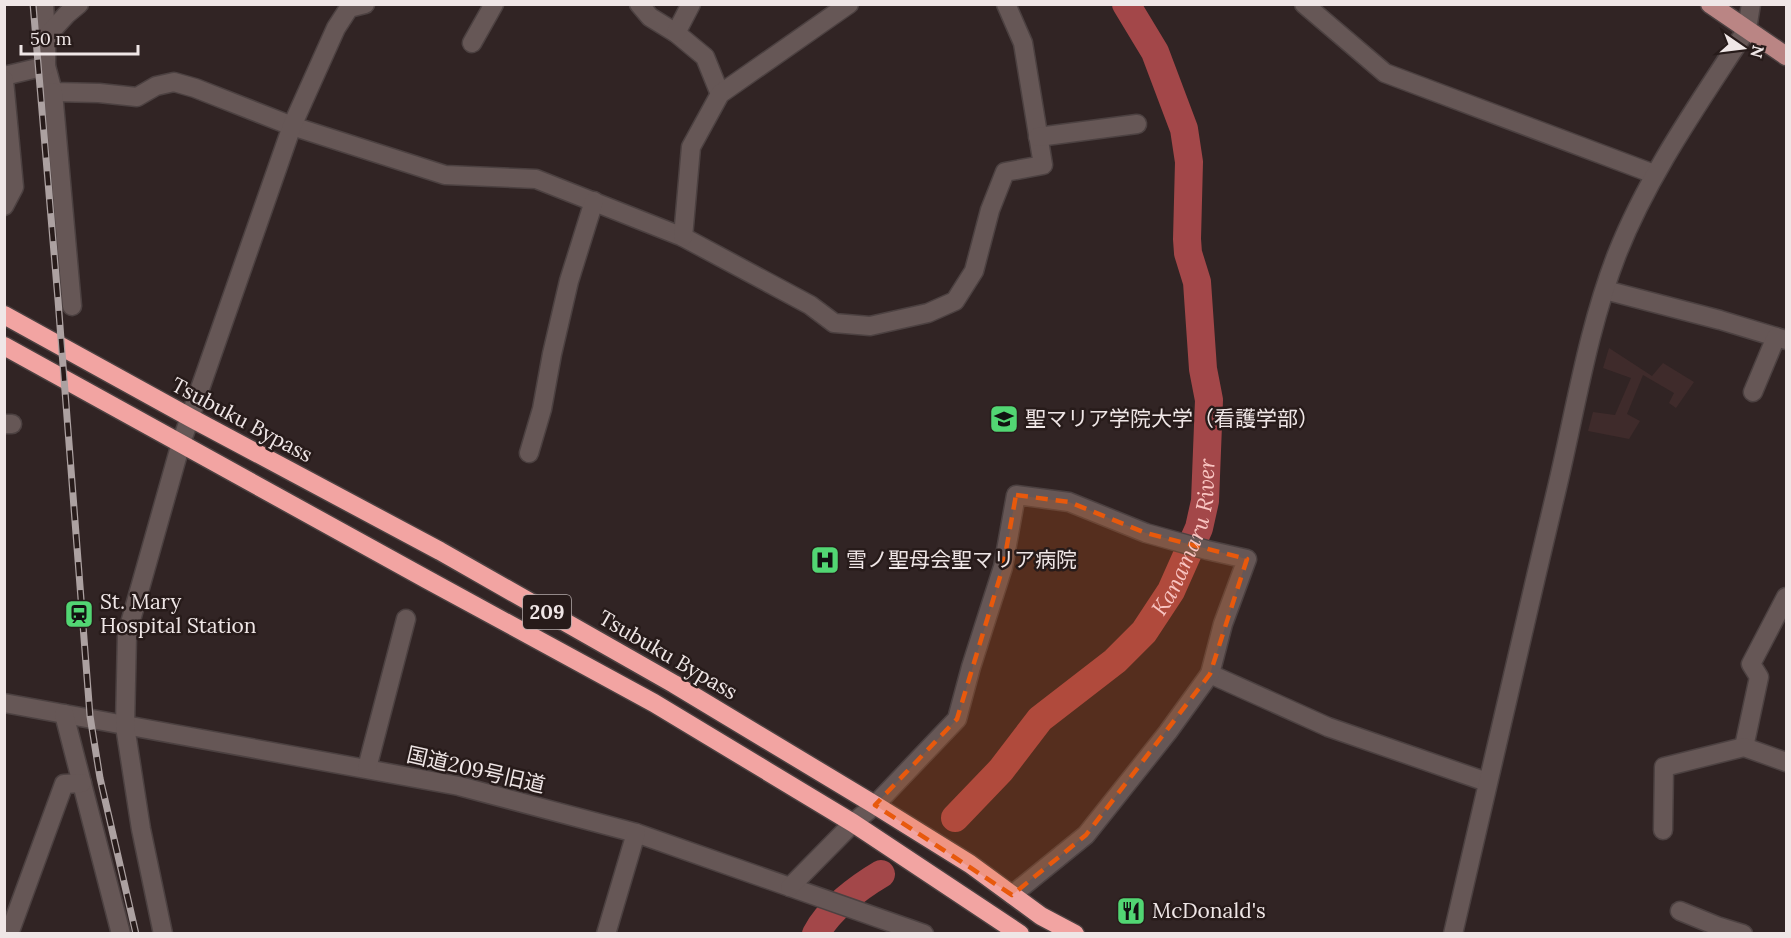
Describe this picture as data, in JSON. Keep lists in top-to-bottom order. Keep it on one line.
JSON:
{"streets":{"highway":["Tsubuku Bypass","209"],"street":["国道209号旧道"]},"water":["Kanamaru River"],"places":{"school or university":["聖マリア学院大学（看護学部）"],"hospital":["雪ノ聖母会聖マリア病院"],"station":["St. Mary Hospital Station"],"restaurant":["McDonald's"]},"scale_bar":"50 m","north":"right"}
